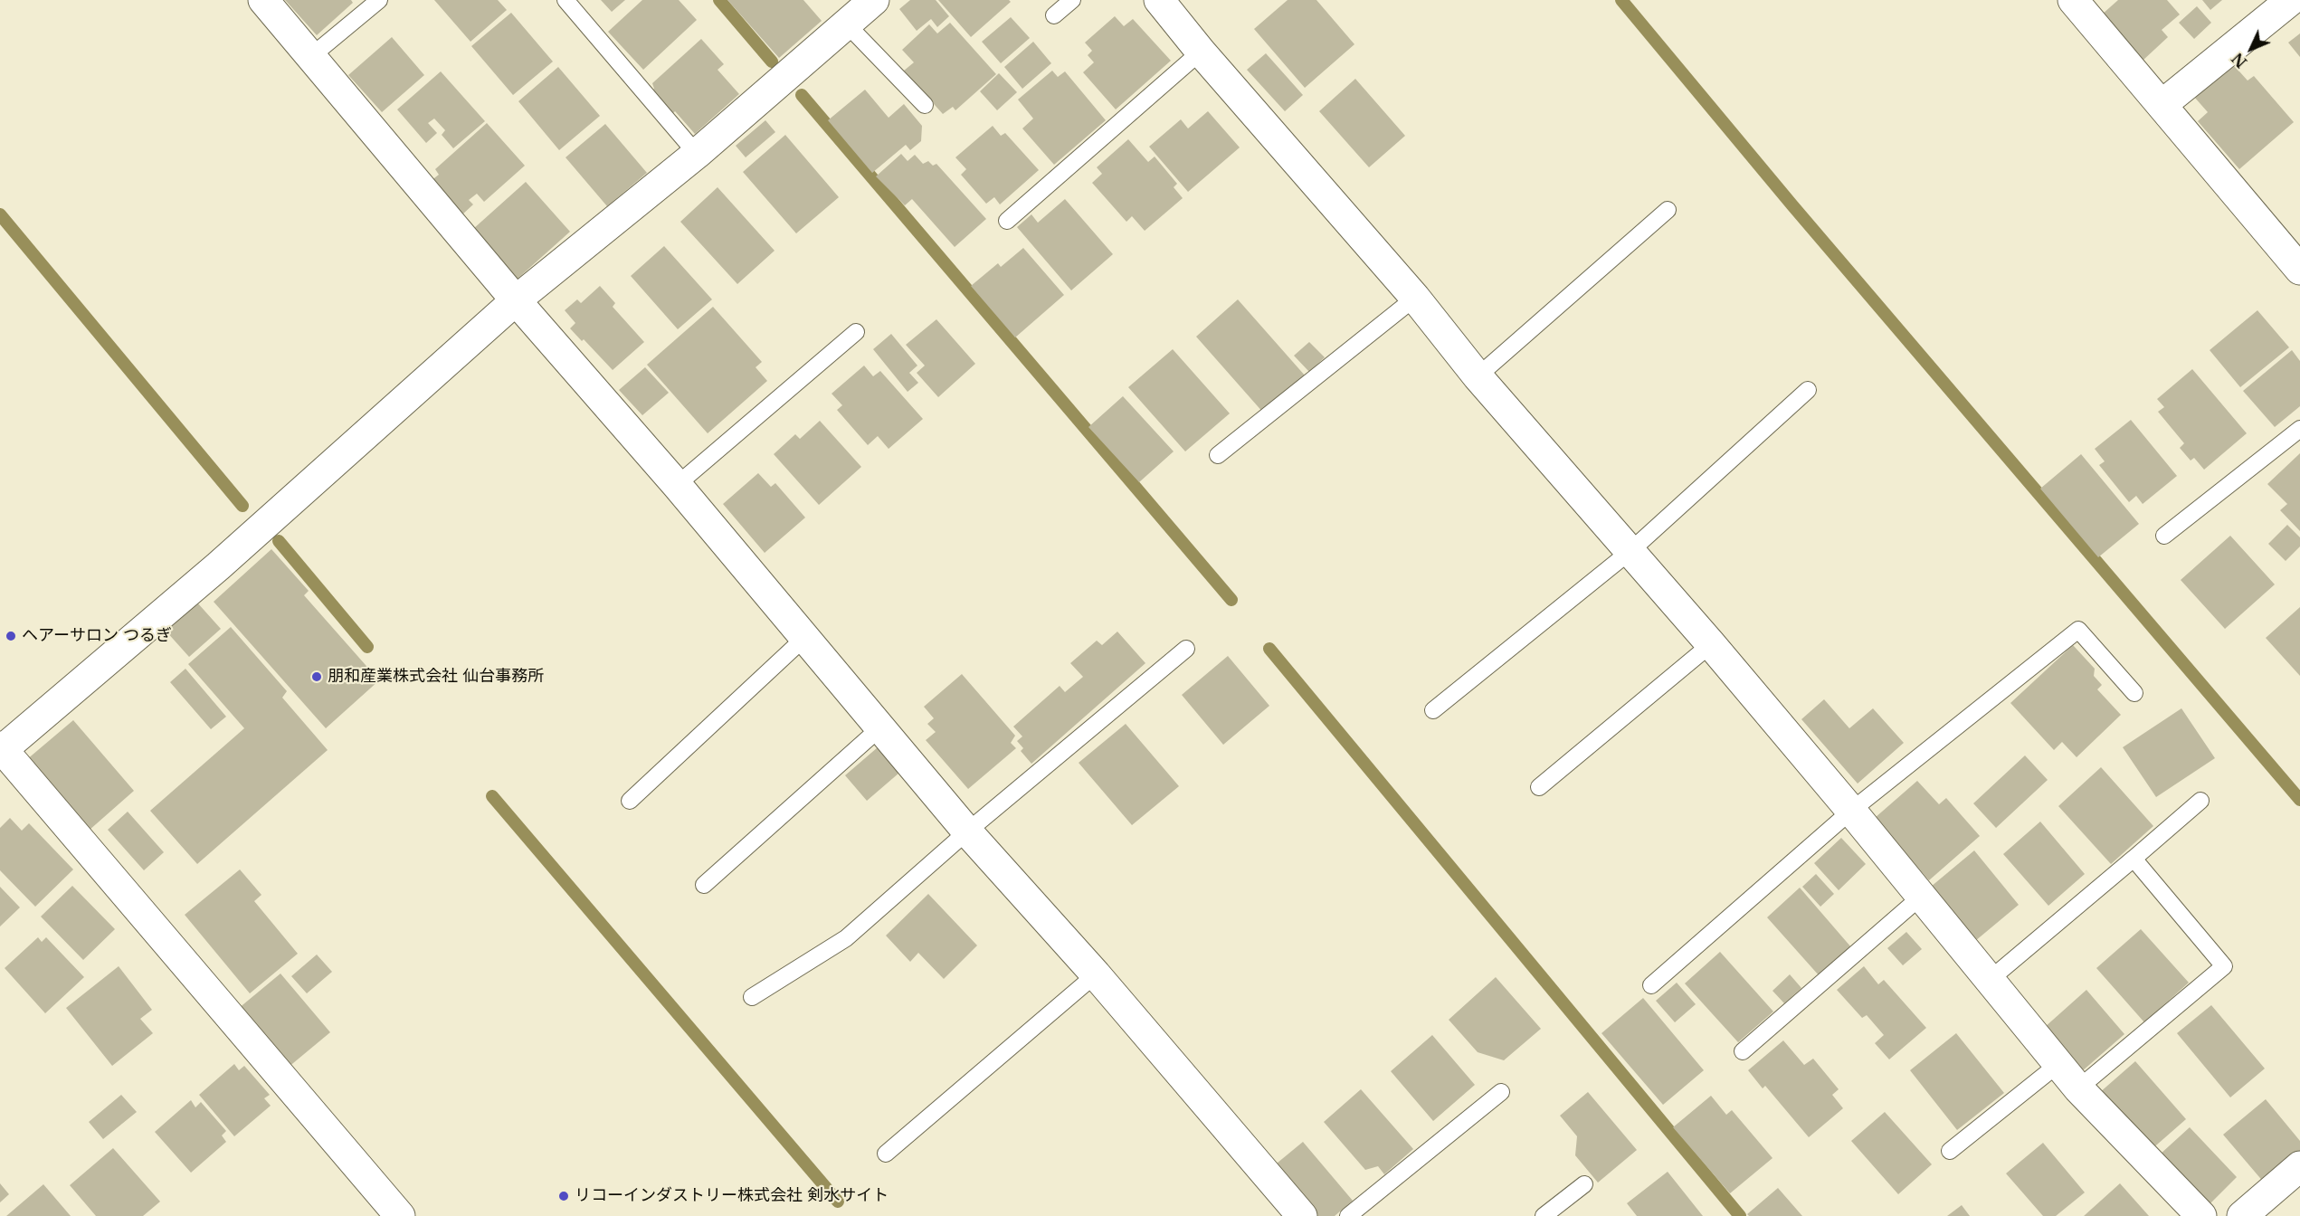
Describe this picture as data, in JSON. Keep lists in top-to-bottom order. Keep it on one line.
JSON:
{"places":["ヘアーサロン つるぎ","朋和産業株式会社 仙台事務所","リコーインダストリー株式会社 剣水サイト"],"north":"bottom left"}
